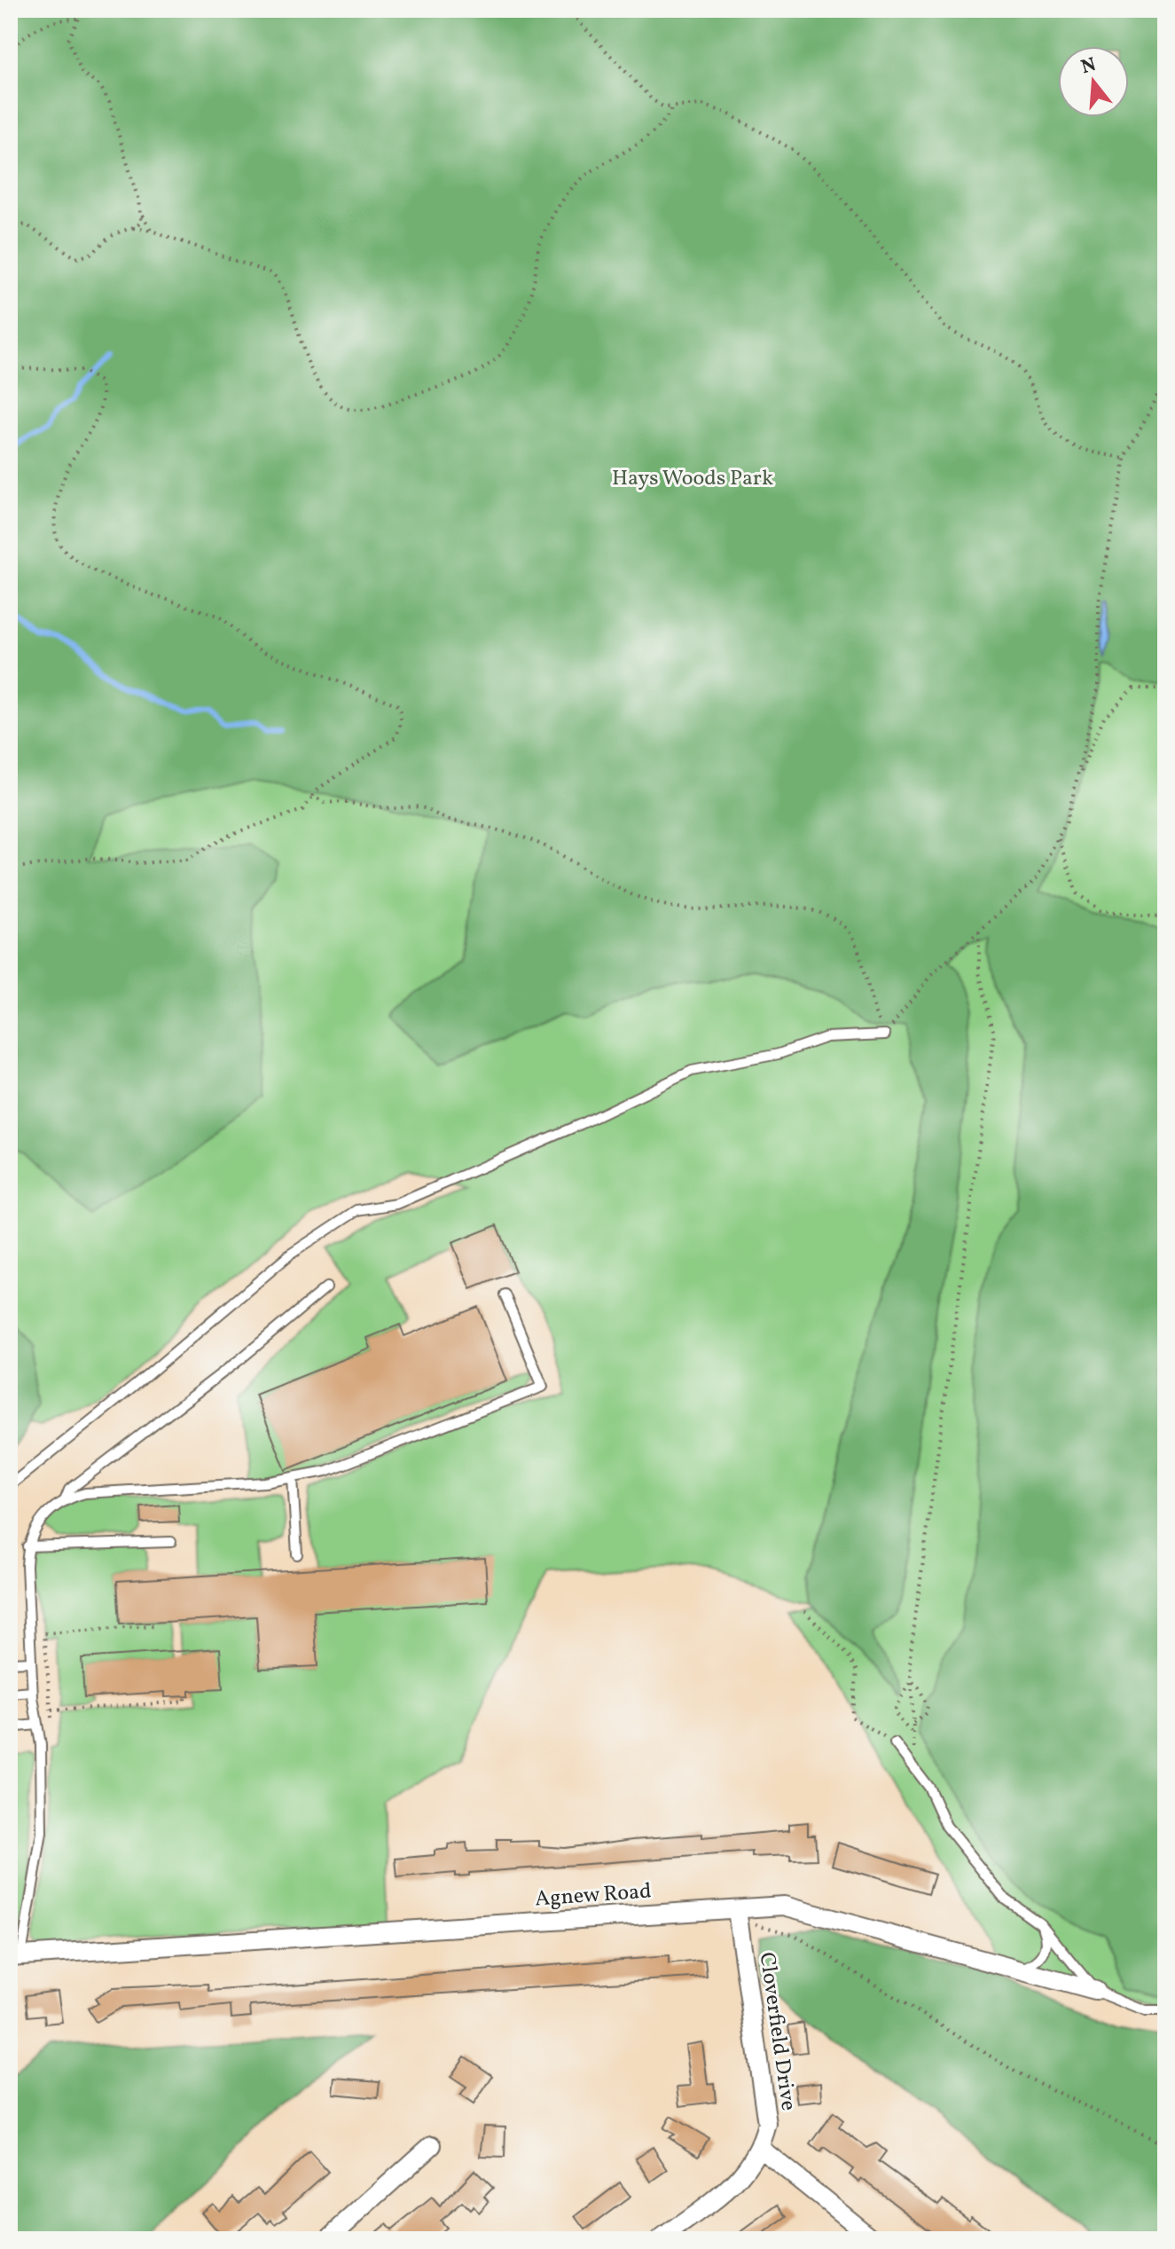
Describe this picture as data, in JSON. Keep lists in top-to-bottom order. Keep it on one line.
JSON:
{"streets":{"street":["Agnew Road","Cloverfield Drive"]},"crossings":[["Agnew Road","Cloverfield Drive"]],"parks":["Hays Woods Park"],"north":"top"}
